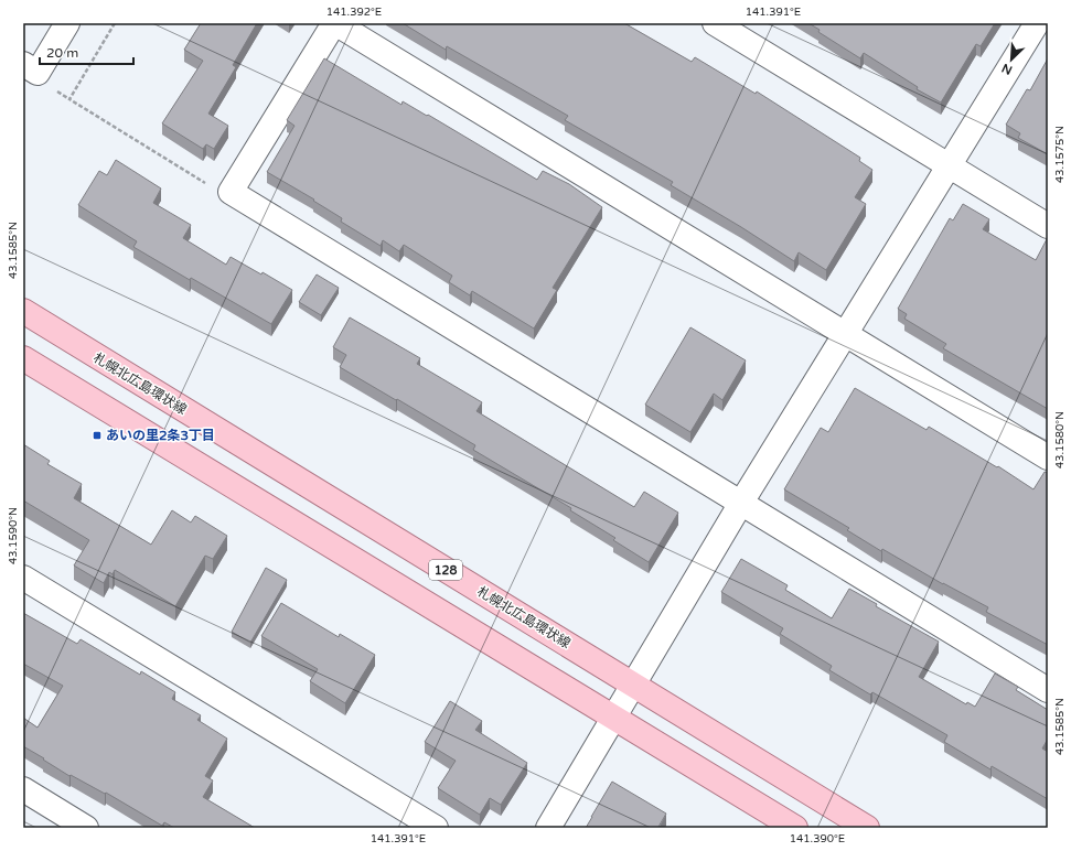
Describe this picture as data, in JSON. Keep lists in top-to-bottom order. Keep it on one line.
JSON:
{"streets":{"main road":["札幌北広島環状線","128"]},"places":{"transit":["あいの里2条3丁目"]},"scale_bar":"20 m","north":"bottom left","coordinates":["141.392°E","141.391°E","43.1575°N","43.1585°N","43.1580°N","43.1590°N","141.390°E"]}
